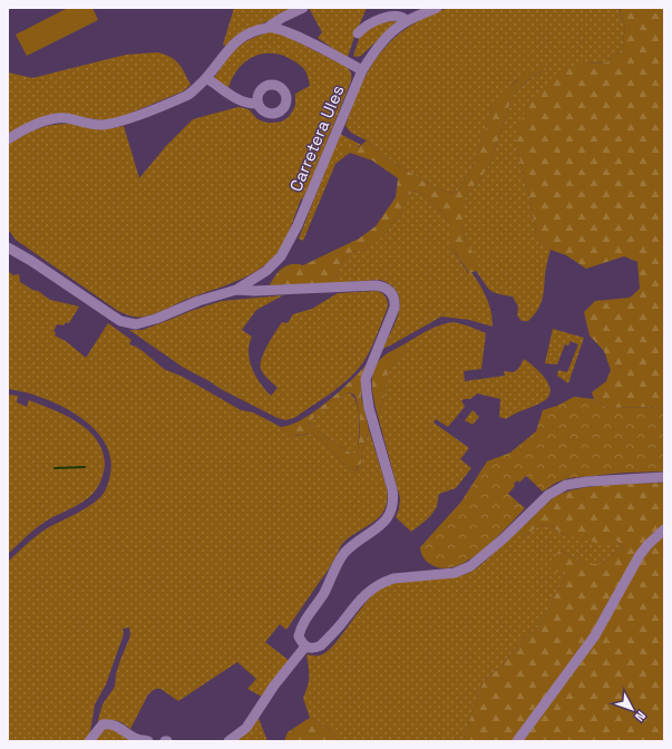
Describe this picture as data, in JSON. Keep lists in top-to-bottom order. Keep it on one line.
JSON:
{"streets":{"street":["Carretera Ules"]},"north":"bottom right"}
